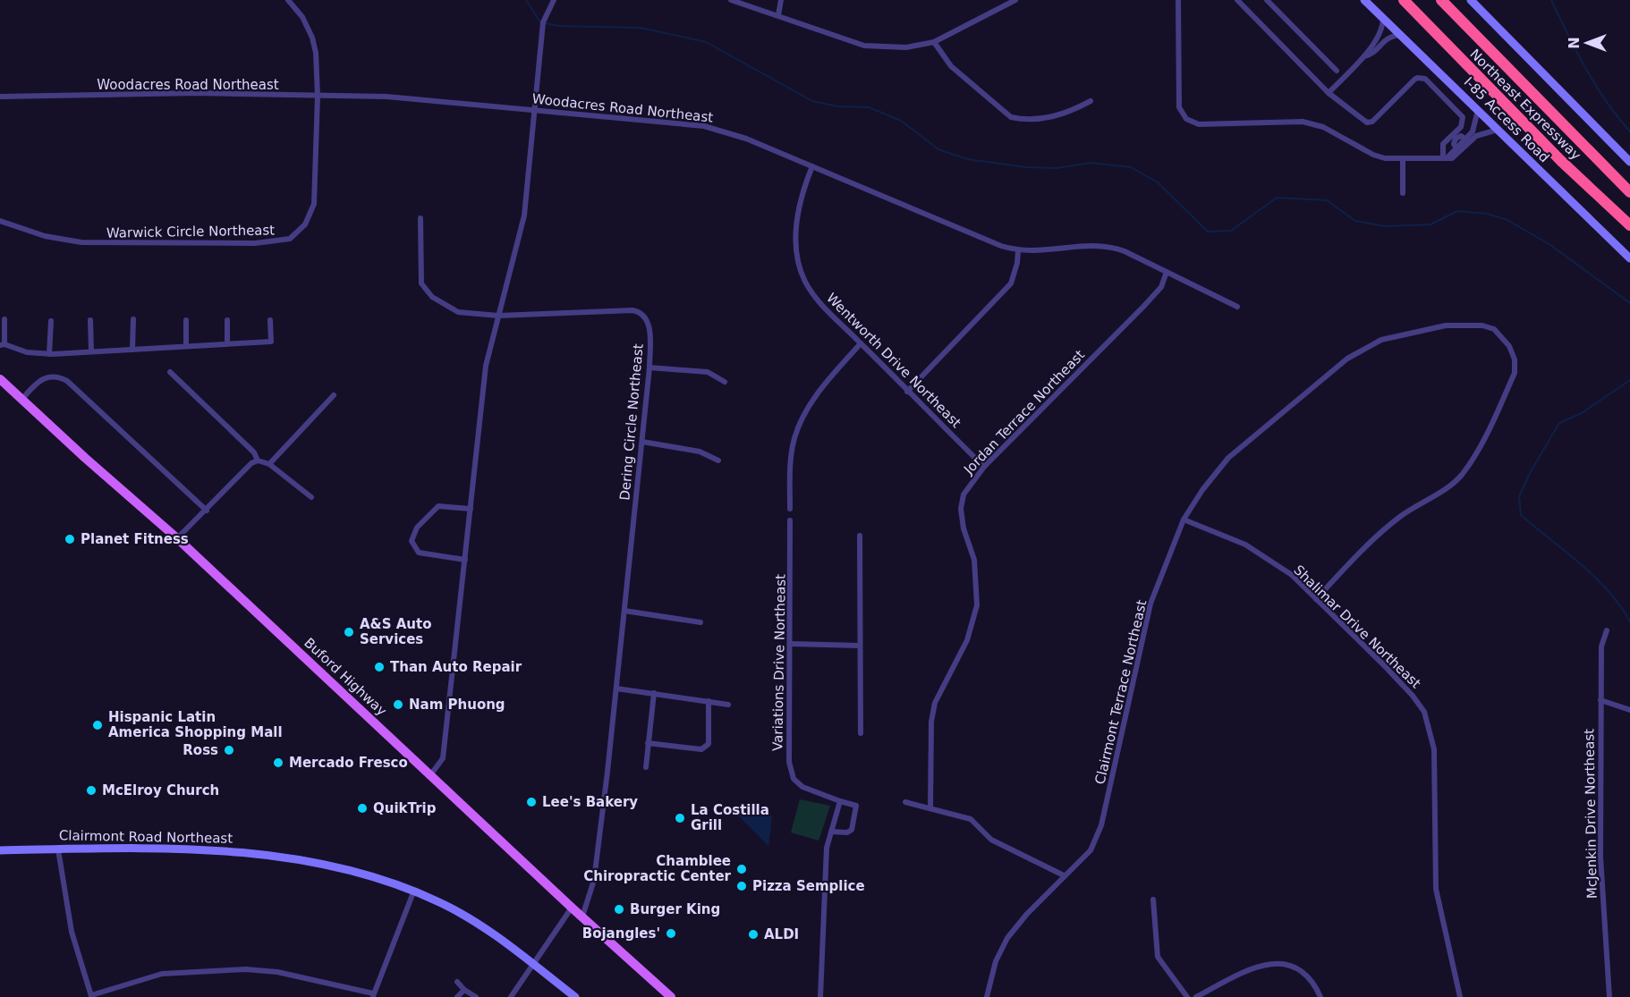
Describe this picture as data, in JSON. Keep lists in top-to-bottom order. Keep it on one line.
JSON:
{"streets":{"highway":["Northeast Expressway"],"main road":["I-85 Access Road","Buford Highway","Clairmont Road Northeast"],"street":["Woodacres Road Northeast","Warwick Circle Northeast","Wentworth Drive Northeast","Jordan Terrace Northeast","Dering Circle Northeast","Shalimar Drive Northeast","Variations Drive Northeast","Clairmont Terrace Northeast","McJenkin Drive Northeast"]},"crossings":[["Woodacres Road Northeast","Warwick Circle Northeast"],["Woodacres Road Northeast","Wentworth Drive Northeast"],["Woodacres Road Northeast","Jordan Terrace Northeast"],["Wentworth Drive Northeast","Jordan Terrace Northeast"],["Dering Circle Northeast","Buford Highway"],["Shalimar Drive Northeast","Clairmont Terrace Northeast"]],"places":["Planet Fitness","A&S Auto Services","Than Auto Repair","Nam Phuong","Hispanic Latin America Shopping Mall","Ross","Mercado Fresco","McElroy Church","Lee's Bakery","QuikTrip","La Costilla Grill","Chamblee Chiropractic Center","Pizza Semplice","Burger King","Bojangles'","ALDI"],"north":"left"}
